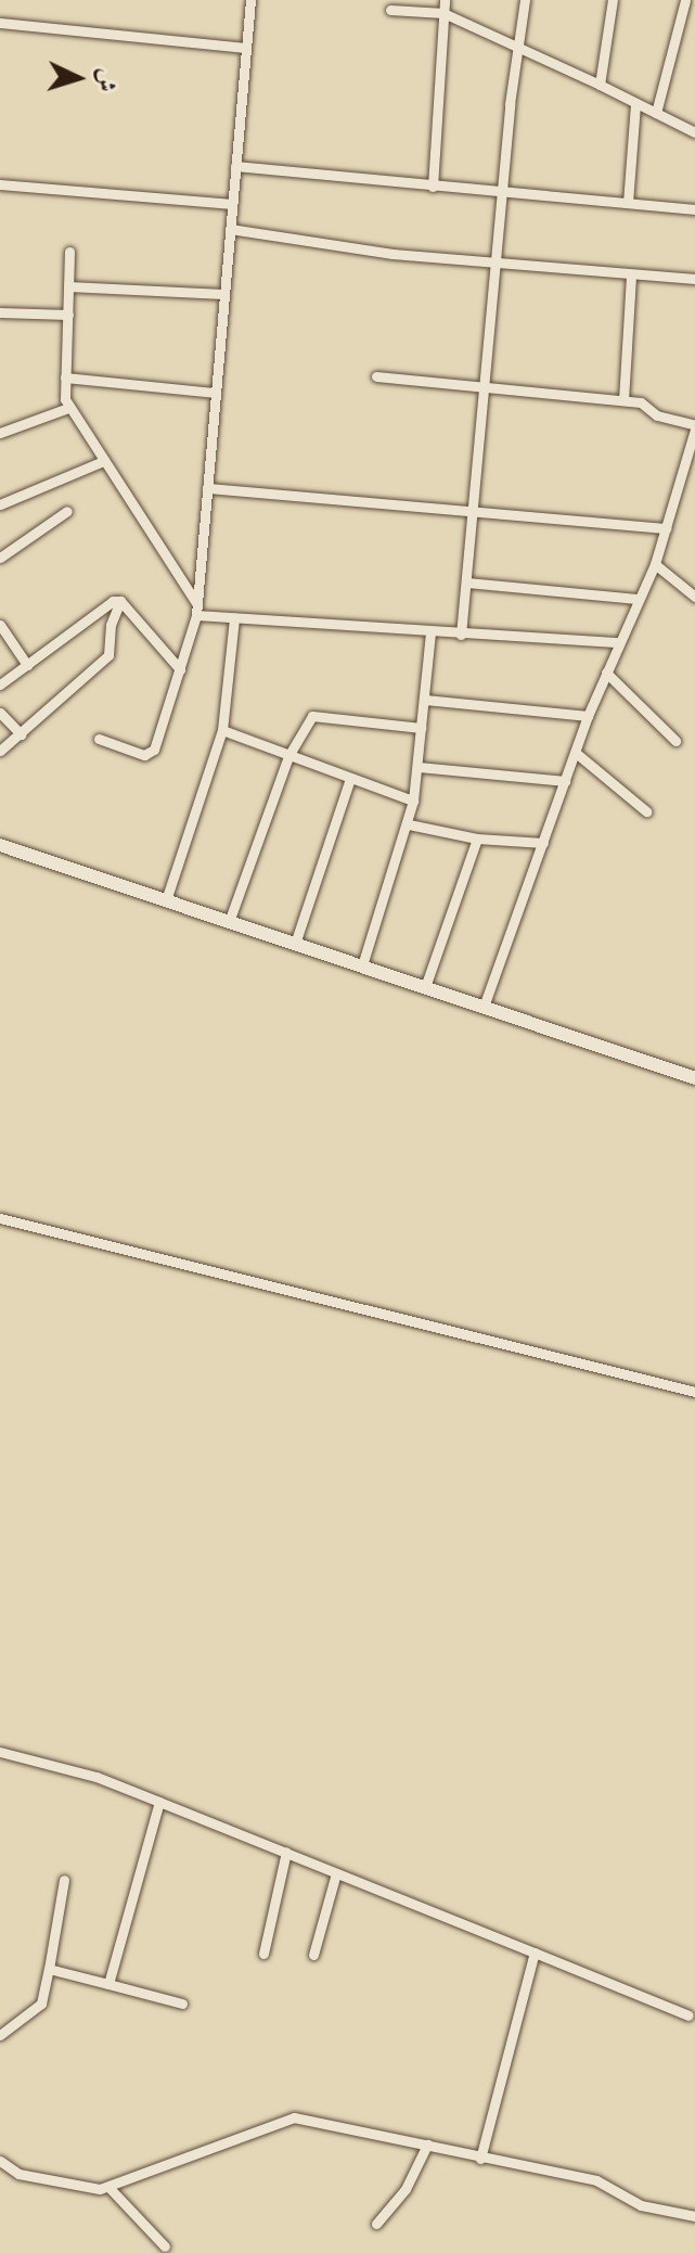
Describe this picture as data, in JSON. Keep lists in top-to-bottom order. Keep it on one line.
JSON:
{"north":"right"}
